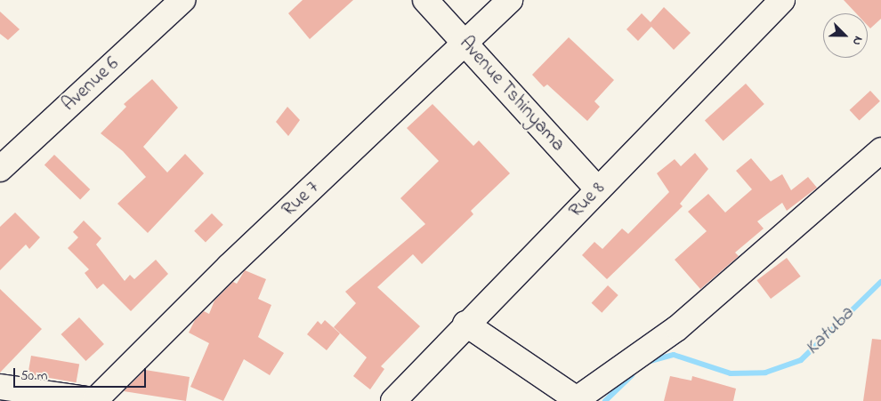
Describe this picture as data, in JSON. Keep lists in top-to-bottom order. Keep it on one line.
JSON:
{"streets":{"street":["Avenue 6","Avenue Tshinyama","Rue 7","Rue 8"]},"crossings":[["Avenue Tshinyama","Rue 7"],["Avenue Tshinyama","Rue 8"]],"water":["Katuba"],"scale_bar":"50 m","north":"bottom right"}
